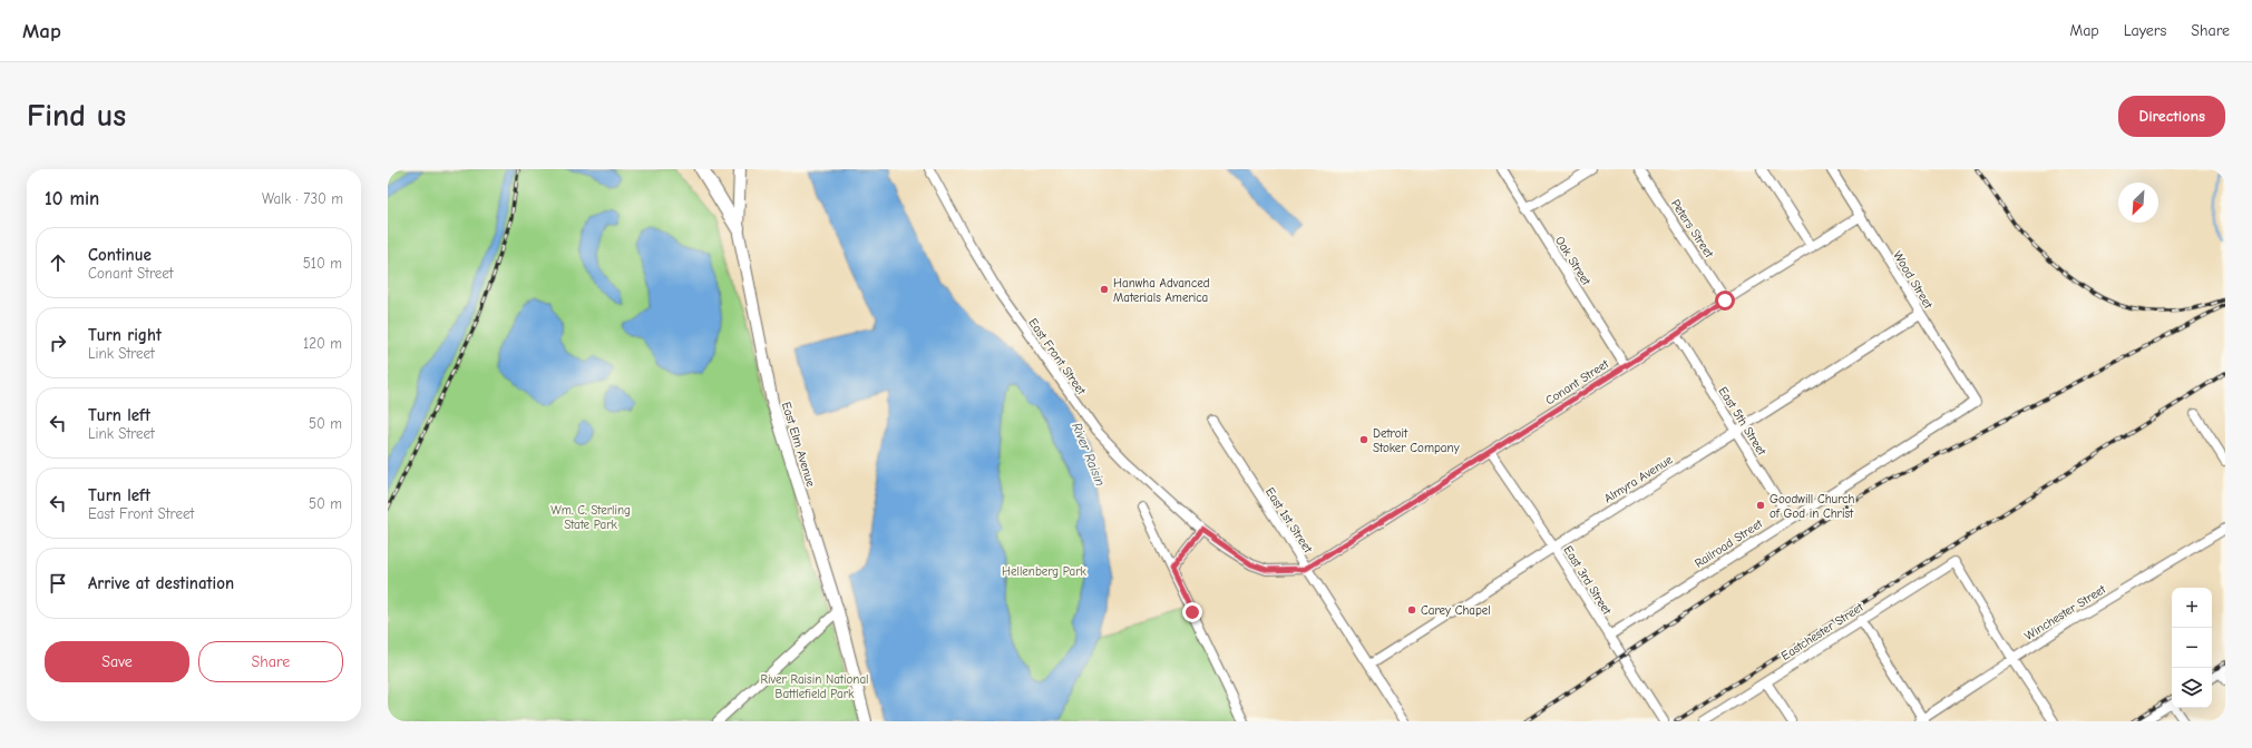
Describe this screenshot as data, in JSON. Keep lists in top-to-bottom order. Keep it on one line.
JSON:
{"streets":{"main road":["East Elm Avenue"],"street":["Peters Street","Oak Street","Wood Street","East Front Street","Conant Street","East 5th Street","Almyra Avenue","East 1st Street","Railroad Street","East 3rd Street","Winchester Street","Eastchester Street"]},"crossings":[["Peters Street","Conant Street"],["Oak Street","Conant Street"],["Wood Street","Conant Street"],["Wood Street","Almyra Avenue"],["Wood Street","Railroad Street"],["East Front Street","Conant Street"],["East Front Street","East 1st Street"],["Conant Street","East 5th Street"],["Conant Street","East 1st Street"],["Conant Street","East 3rd Street"],["East 5th Street","Almyra Avenue"],["East 5th Street","Railroad Street"],["Almyra Avenue","East 1st Street"],["Almyra Avenue","East 3rd Street"],["Railroad Street","East 3rd Street"],["Winchester Street","Eastchester Street"]],"water":["River Raisin"],"parks":["Wm. C. Sterling State Park","Hellenberg Park","River Raisin National Battlefield Park"],"places":["Hanwha Advanced Materials America","Detroit Stoker Company","Goodwill Church of God in Christ","Carey Chapel"],"north":"bottom left","page":{"header":"Map","nav":["Map","Layers","Share"],"buttons":["Directions",["Save","Share"]],"title":"Find us","heading":["10 min","Walk · 730 m"],"list":[["Continue","Conant Street","510 m"],["Turn right","Link Street","120 m"],["Turn left","Link Street","50 m"],["Turn left","East Front Street","50 m"],"Arrive at destination"],"map_buttons":["+","−"]}}
